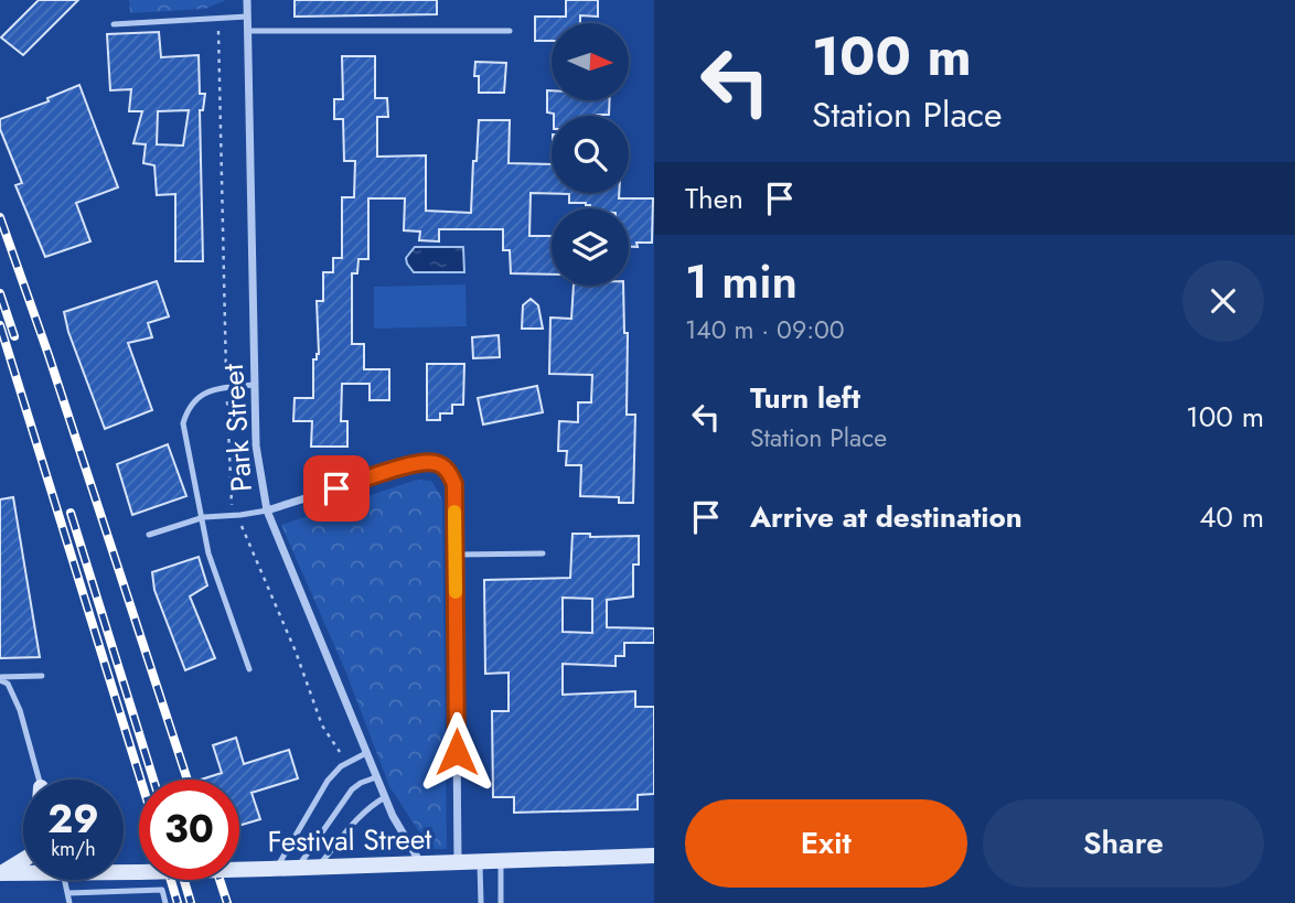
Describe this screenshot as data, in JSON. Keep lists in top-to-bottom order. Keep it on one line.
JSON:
{"streets":{"street":["Park Street","Festival Street"]},"crossings":[["Park Street","Festival Street"]],"north":"right","page":{"turn":["100 m","Station Place"],"then":"Then","heading":["1 min","140 m · 09:00"],"list":[{"name":"Turn left","note":"Station Place","value":"100 m"},{"name":"Arrive at destination","value":"40 m"}],"speed":"29 km/h","limit":"30","buttons":["Exit","Share"]}}
